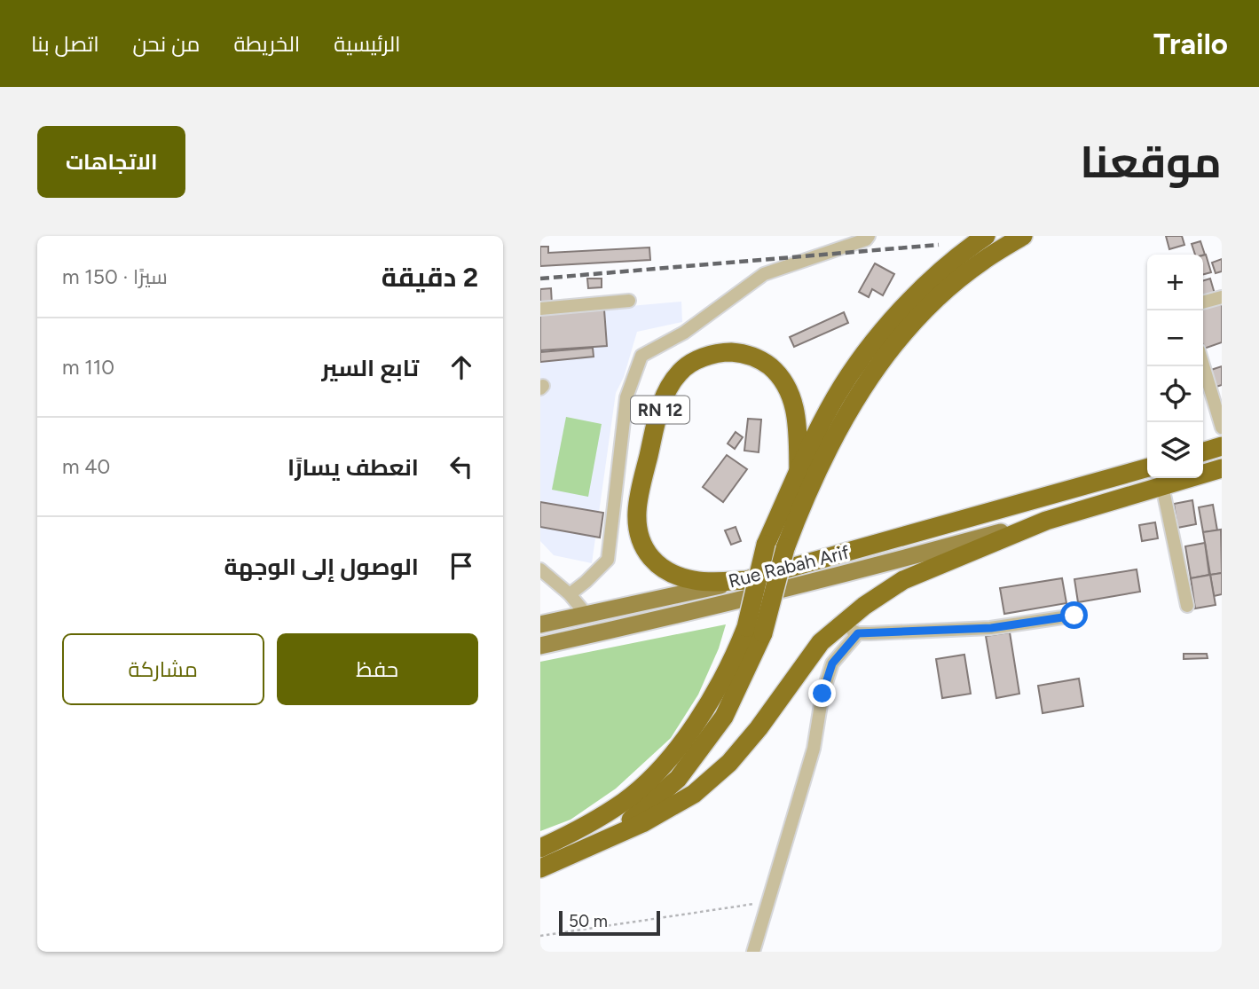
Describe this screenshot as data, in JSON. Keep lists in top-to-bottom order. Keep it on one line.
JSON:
{"streets":{"highway":["RN 12"],"main road":["Rue Rabah Arif"]},"crossings":[["RN 12","Rue Rabah Arif"]],"scale_bar":"50 m","page":{"header":"Trailo","nav":["الرئيسية","الخريطة","من نحن","اتصل بنا"],"title":"موقعنا","buttons":["الاتجاهات",["حفظ","مشاركة"]],"heading":["2 دقيقة","سيرًا · 150 m"],"map_buttons":["+","−"],"list":[["تابع السير","110 m"],["انعطف يسارًا","40 m"],"الوصول إلى الوجهة"],"scale":"50 m"}}
